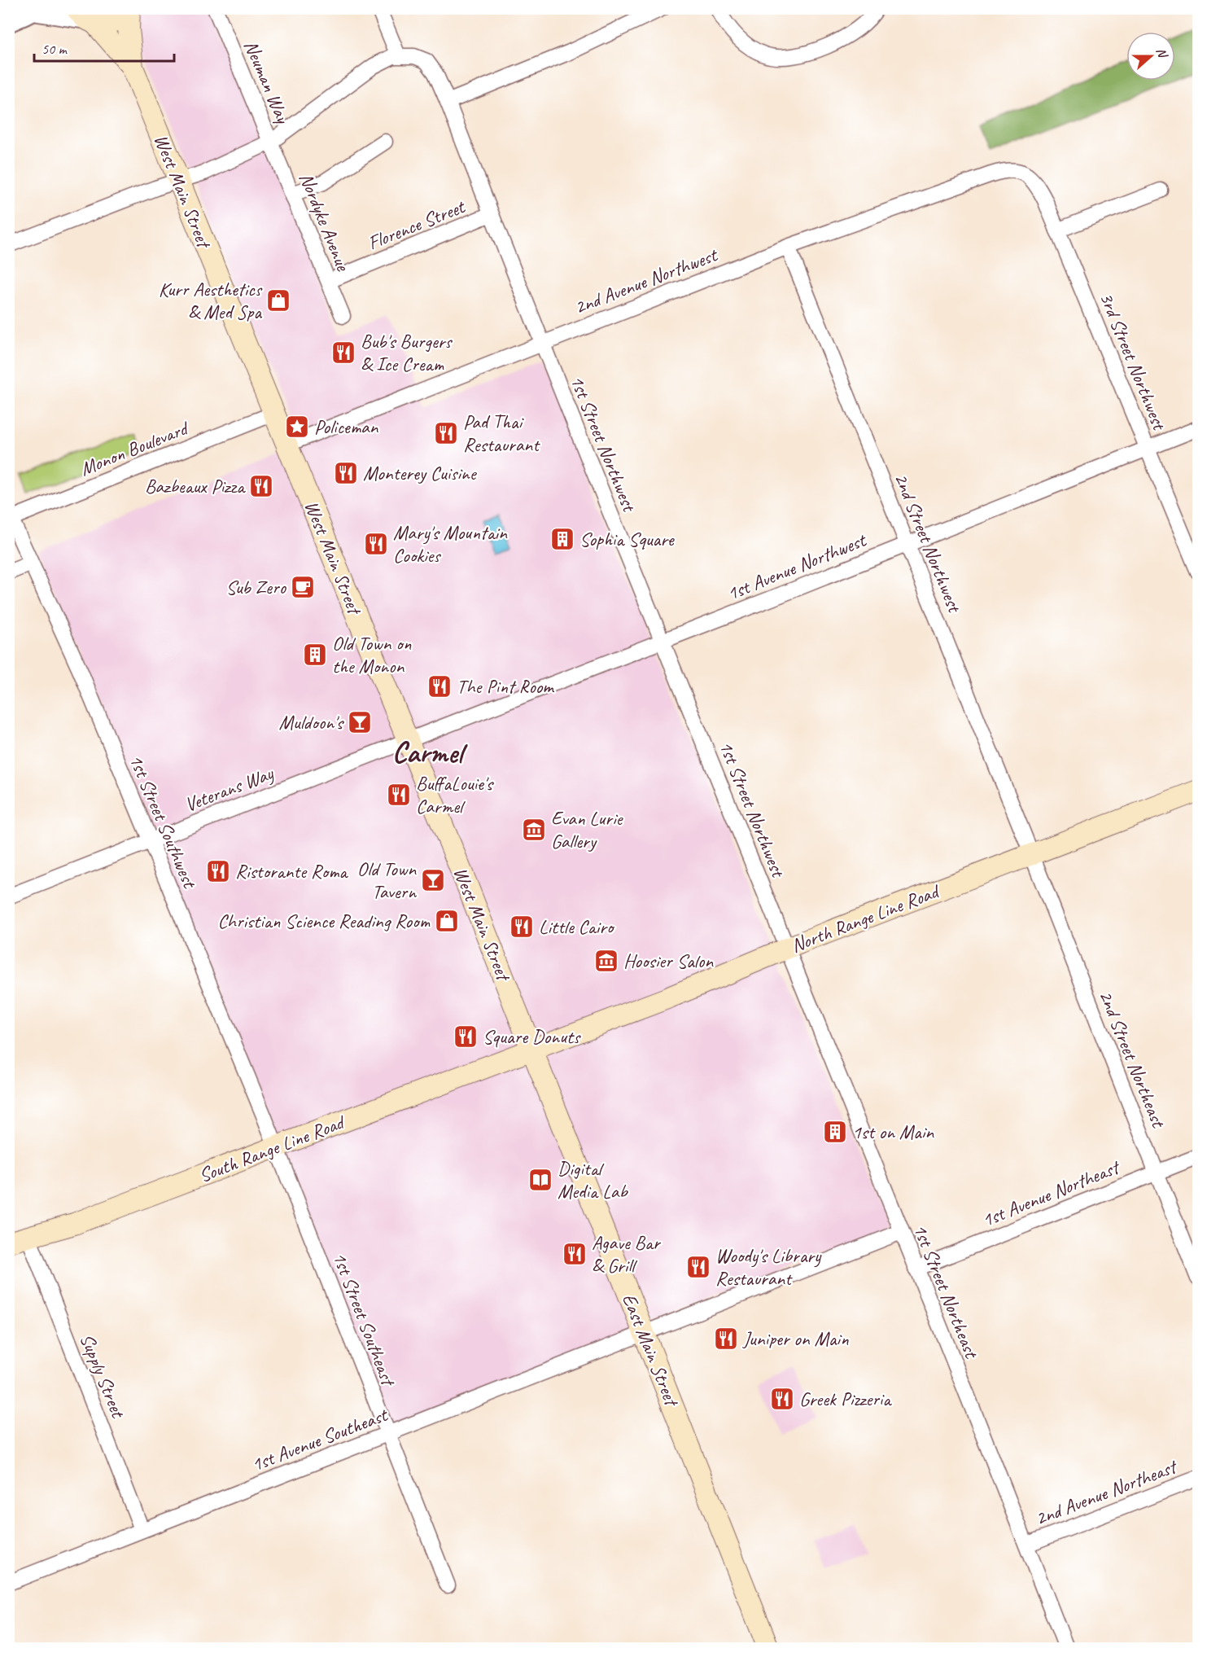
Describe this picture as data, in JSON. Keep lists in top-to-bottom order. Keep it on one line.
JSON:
{"streets":{"main road":["West Main Street","North Range Line Road","South Range Line Road","East Main Street"],"street":["Neuman Way","Nordyke Avenue","Florence Street","2nd Avenue Northwest","3rd Street Northwest","1st Street Northwest","Monon Boulevard","2nd Street Northwest","1st Avenue Northwest","Veterans Way","1st Street Southwest","2nd Street Northeast","1st Avenue Northeast","1st Street Northeast","1st Street Southeast","Supply Street","1st Avenue Southeast","2nd Avenue Northeast"]},"crossings":[["Neuman Way","Nordyke Avenue"],["West Main Street","2nd Avenue Northwest"],["West Main Street","Monon Boulevard"],["West Main Street","1st Avenue Northwest"],["West Main Street","Veterans Way"],["West Main Street","North Range Line Road"],["West Main Street","South Range Line Road"],["West Main Street","East Main Street"],["Nordyke Avenue","Florence Street"],["Florence Street","1st Street Northwest"],["2nd Avenue Northwest","3rd Street Northwest"],["2nd Avenue Northwest","1st Street Northwest"],["2nd Avenue Northwest","2nd Street Northwest"],["3rd Street Northwest","1st Avenue Northwest"],["1st Street Northwest","1st Avenue Northwest"],["1st Street Northwest","North Range Line Road"],["1st Street Northwest","1st Street Northeast"],["Monon Boulevard","1st Street Southwest"],["2nd Street Northwest","1st Avenue Northwest"],["2nd Street Northwest","North Range Line Road"],["2nd Street Northwest","2nd Street Northeast"],["1st Avenue Northwest","Veterans Way"],["Veterans Way","1st Street Southwest"],["1st Street Southwest","South Range Line Road"],["1st Street Southwest","1st Street Southeast"],["North Range Line Road","2nd Street Northeast"],["North Range Line Road","South Range Line Road"],["North Range Line Road","1st Street Northeast"],["North Range Line Road","East Main Street"],["2nd Street Northeast","1st Avenue Northeast"],["South Range Line Road","1st Street Southeast"],["South Range Line Road","East Main Street"],["South Range Line Road","Supply Street"],["1st Avenue Northeast","1st Street Northeast"],["1st Street Northeast","2nd Avenue Northeast"],["1st Street Southeast","1st Avenue Southeast"],["East Main Street","1st Avenue Southeast"],["Supply Street","1st Avenue Southeast"]],"districts":["Carmel"],"places":{"shop":["Kurr Aesthetics & Med Spa","Christian Science Reading Room"],"restaurant":["Bub's Burgers & Ice Cream","Pad Thai Restaurant","Monterey Cuisine","Bazbeaux Pizza","Mary's Mountain Cookies","The Pint Room","BuffaLouie's Carmel","Ristorante Roma","Little Cairo","Square Donuts","Agave Bar & Grill","Woody's Library Restaurant","Juniper on Main","Greek Pizzeria"],"place":["Policeman"],"building":["Sophia Square","Old Town on the Monon","1st on Main"],"cafe":["Sub Zero"],"bar":["Muldoon's","Old Town Tavern"],"museum":["Evan Lurie Gallery","Hoosier Salon"],"library":["Digital Media Lab"]},"scale_bar":"50 m","north":"right"}
